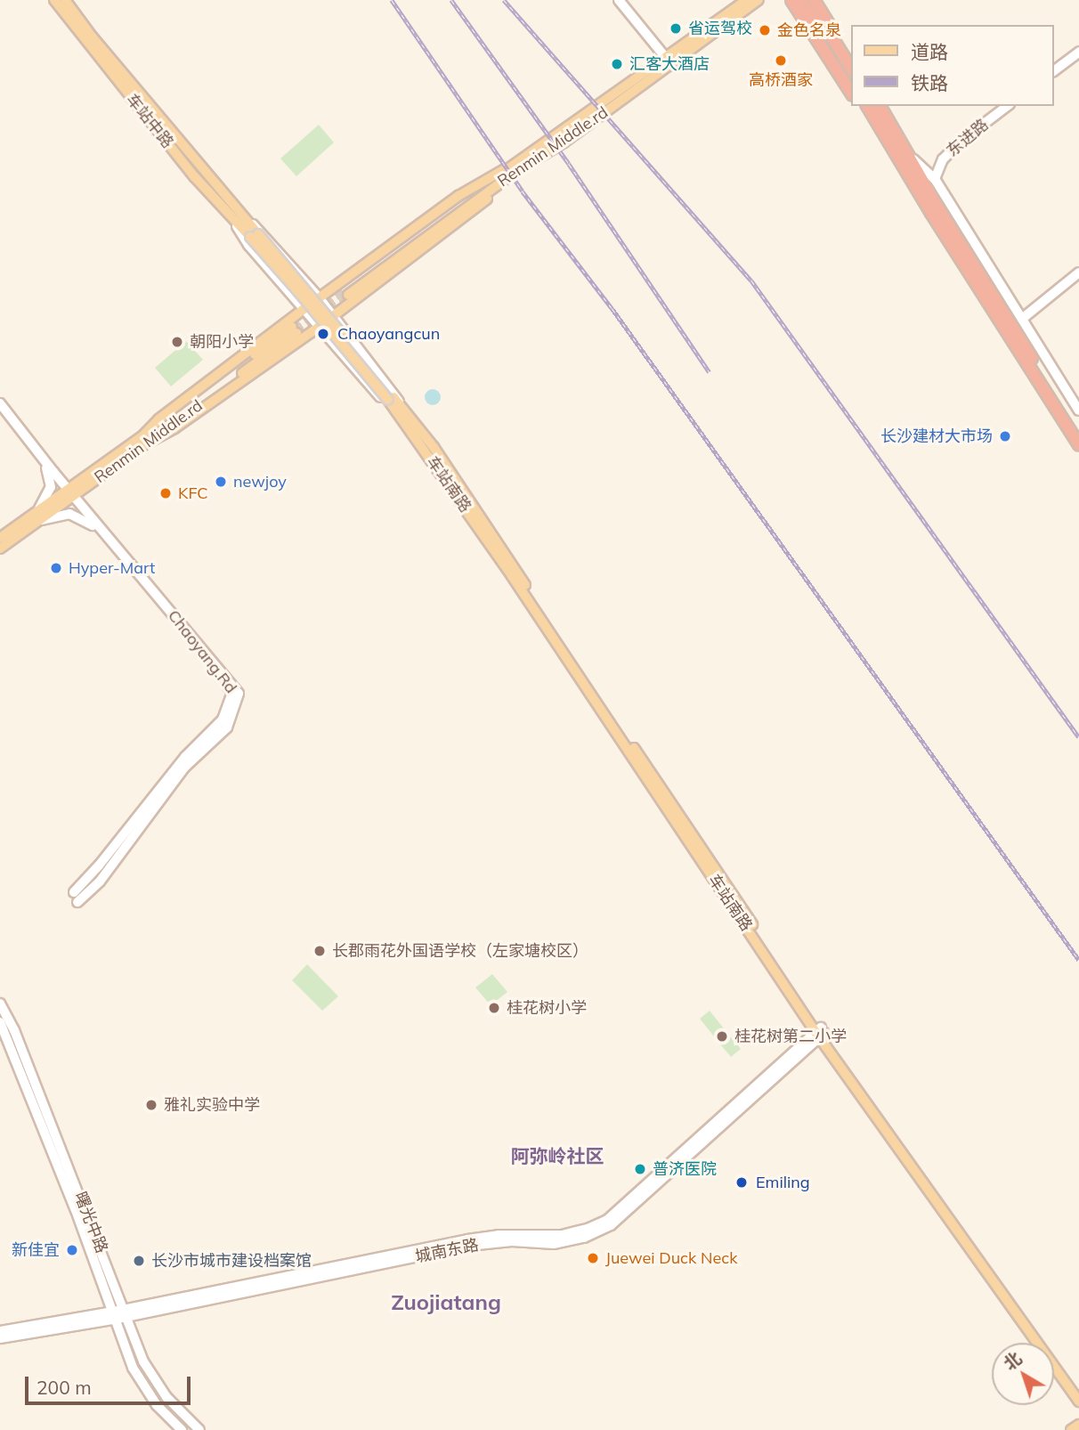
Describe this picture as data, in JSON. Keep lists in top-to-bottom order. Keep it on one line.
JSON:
{"streets":{"main road":["车站中路","Renmin Middle.rd","车站南路"],"street":["东进路","Chaoyang.Rd","曙光中路","城南东路"]},"crossings":[["车站中路","车站南路"],["Renmin Middle.rd","Chaoyang.Rd"],["车站南路","城南东路"],["曙光中路","城南东路"]],"districts":["阿弥岭社区","Zuojiatang"],"places":["省运驾校","金色名泉","高桥酒家","汇客大酒店","Chaoyangcun","朝阳小学","长沙建材大市场","newjoy","KFC","Hyper-Mart","长郡雨花外国语学校（左家塘校区）","桂花树小学","桂花树第二小学","雅礼实验中学","普济医院","Emiling","新佳宜","Juewei Duck Neck","长沙市城市建设档案馆"],"legend":["道路","铁路"],"scale_bar":"200 m","north":"top left"}
